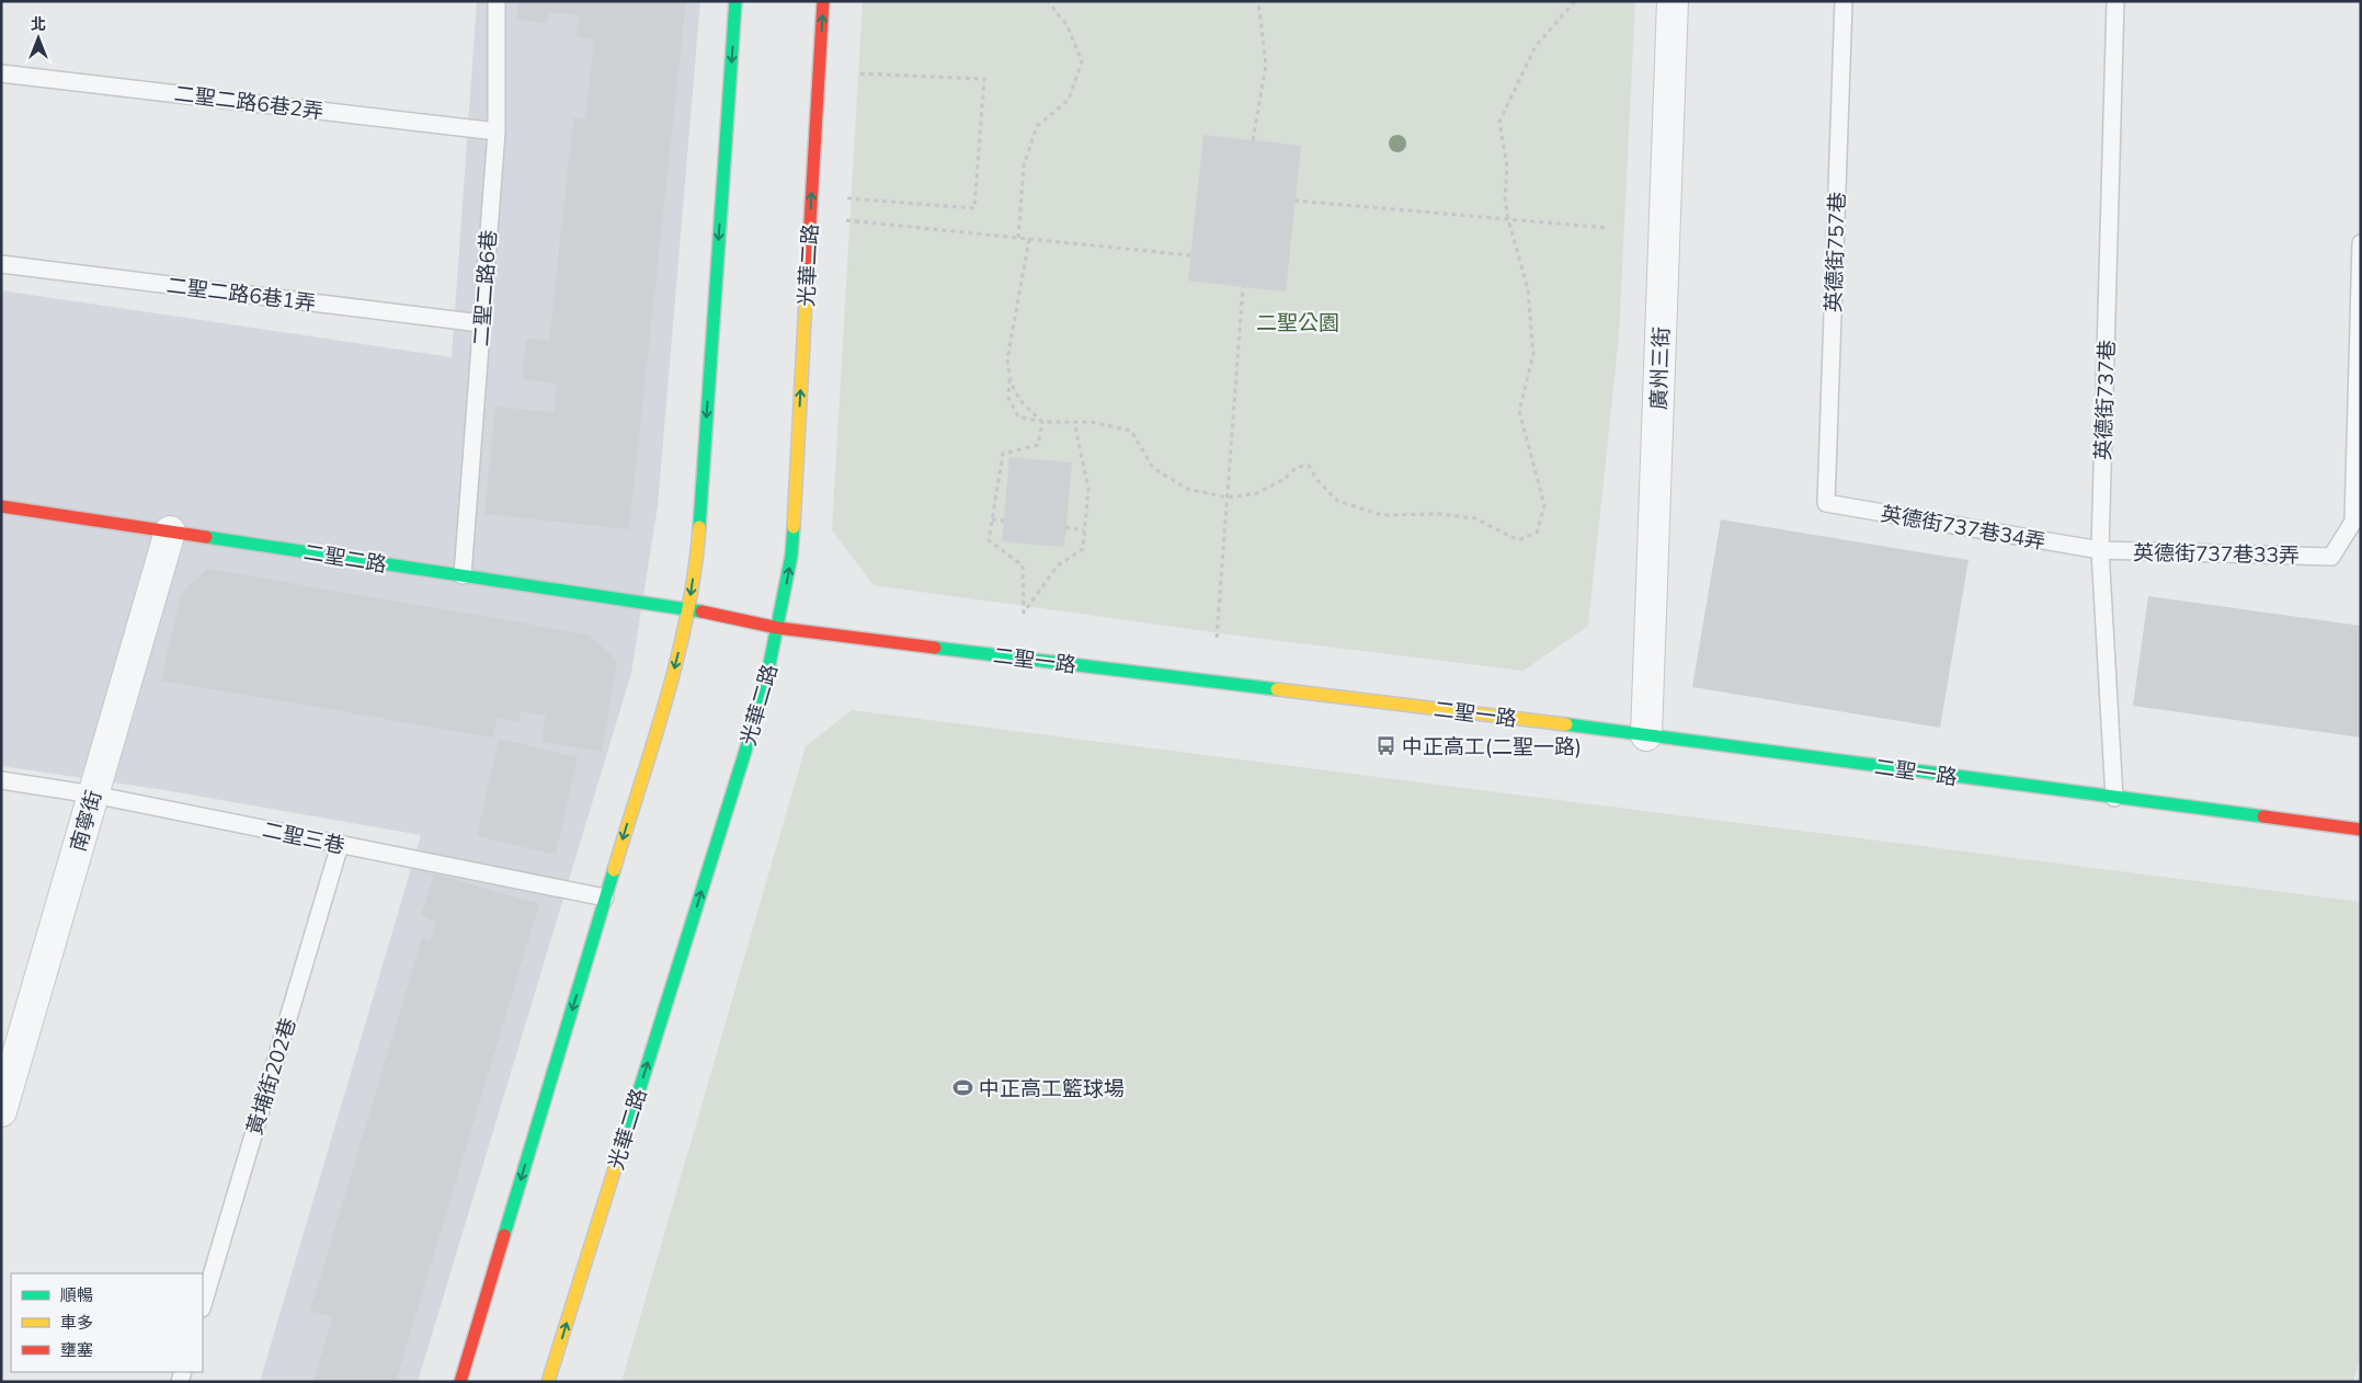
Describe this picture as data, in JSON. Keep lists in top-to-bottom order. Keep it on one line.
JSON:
{"streets":{"street":["光華二路","廣州三街","二聖二路","二聖一路","南寧街"],"lane":["二聖二路6巷2弄","英德街757巷","二聖二路6巷","二聖二路6巷1弄","英德街737巷","英德街737巷34弄","英德街737巷33弄","二聖三巷","黃埔街202巷"]},"crossings":[["二聖二路6巷2弄","二聖二路6巷"],["英德街757巷","英德街737巷34弄"],["光華二路","二聖一路"],["二聖二路6巷","二聖二路6巷1弄"],["二聖二路6巷","二聖二路"],["廣州三街","二聖一路"],["英德街737巷","英德街737巷34弄"],["英德街737巷","英德街737巷33弄"],["英德街737巷","二聖一路"],["英德街737巷34弄","英德街737巷33弄"],["二聖二路","二聖一路"],["二聖二路","南寧街"],["南寧街","二聖三巷"],["二聖三巷","黃埔街202巷"]],"parks":["二聖公園"],"places":{"bus stop":["中正高工(二聖一路)"],"sports":["中正高工籃球場"]},"legend":["順暢","車多","壅塞"],"north":"top"}
